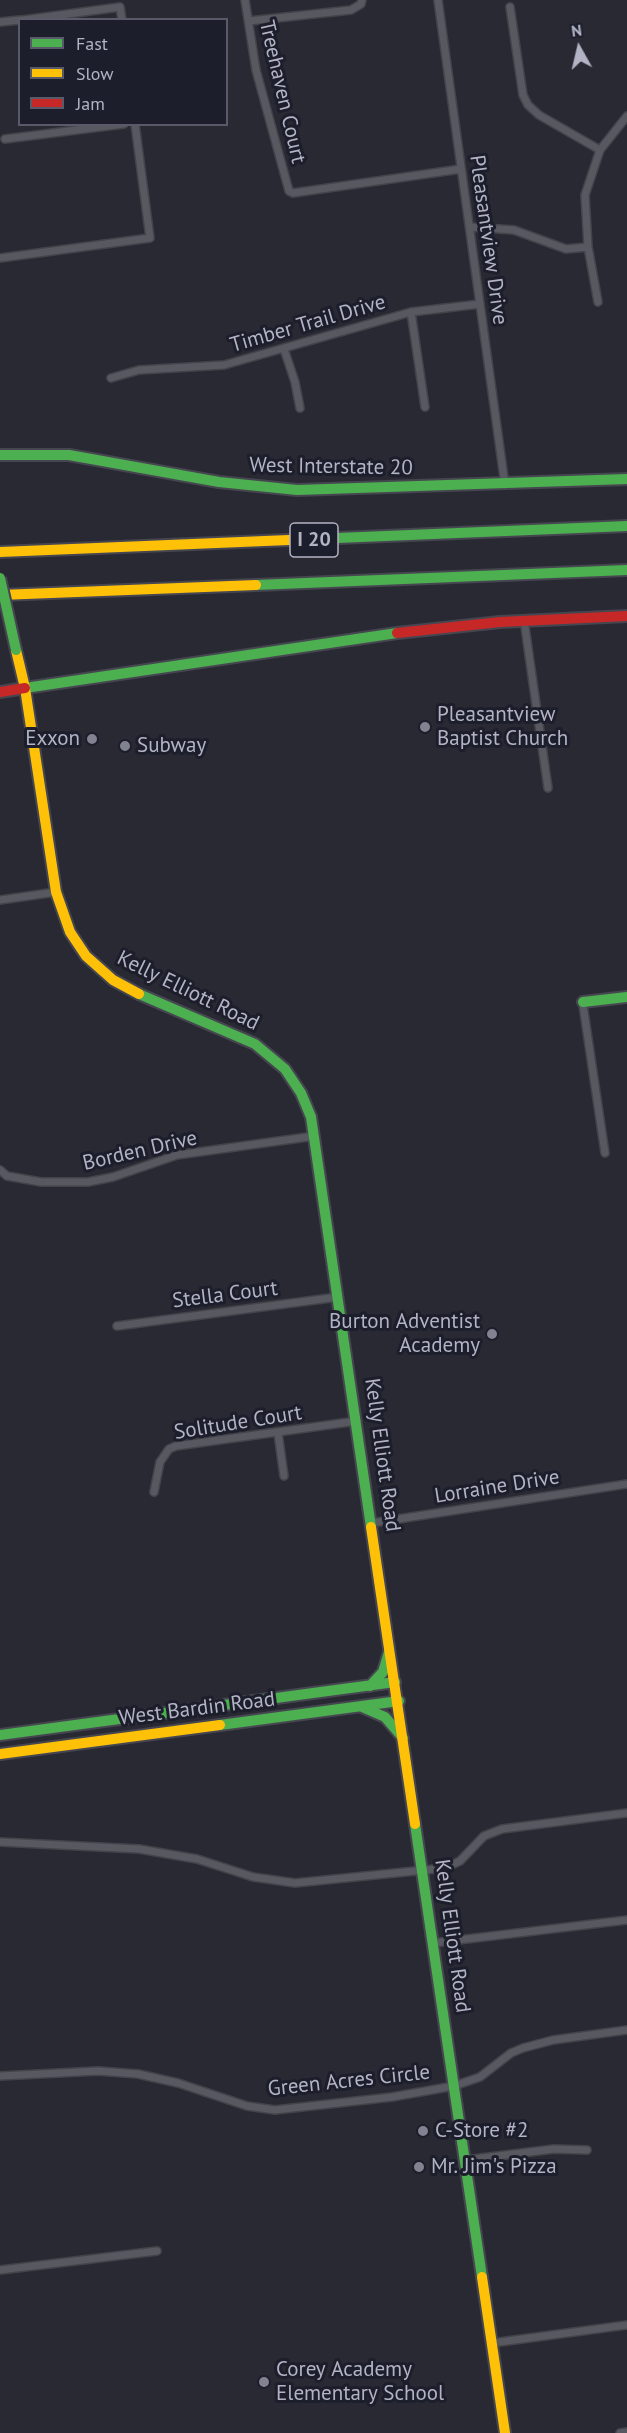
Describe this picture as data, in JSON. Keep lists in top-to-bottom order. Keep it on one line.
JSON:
{"streets":{"main road":["West Interstate 20","I 20","Kelly Elliott Road","West Bardin Road"],"street":["Treehaven Court","Pleasantview Drive","Timber Trail Drive","Borden Drive","Stella Court","Solitude Court","Lorraine Drive","Green Acres Circle"]},"crossings":[["Treehaven Court","Pleasantview Drive"],["Pleasantview Drive","Timber Trail Drive"],["Pleasantview Drive","West Interstate 20"],["Kelly Elliott Road","Borden Drive"],["Kelly Elliott Road","Stella Court"],["Kelly Elliott Road","Solitude Court"],["Kelly Elliott Road","Lorraine Drive"],["Kelly Elliott Road","West Bardin Road"],["Kelly Elliott Road","Green Acres Circle"]],"places":["Pleasantview Baptist Church","Exxon","Subway","Burton Adventist Academy","C-Store #2","Mr. Jim's Pizza","Corey Academy Elementary School"],"legend":["Fast","Slow","Jam"],"north":"top"}
